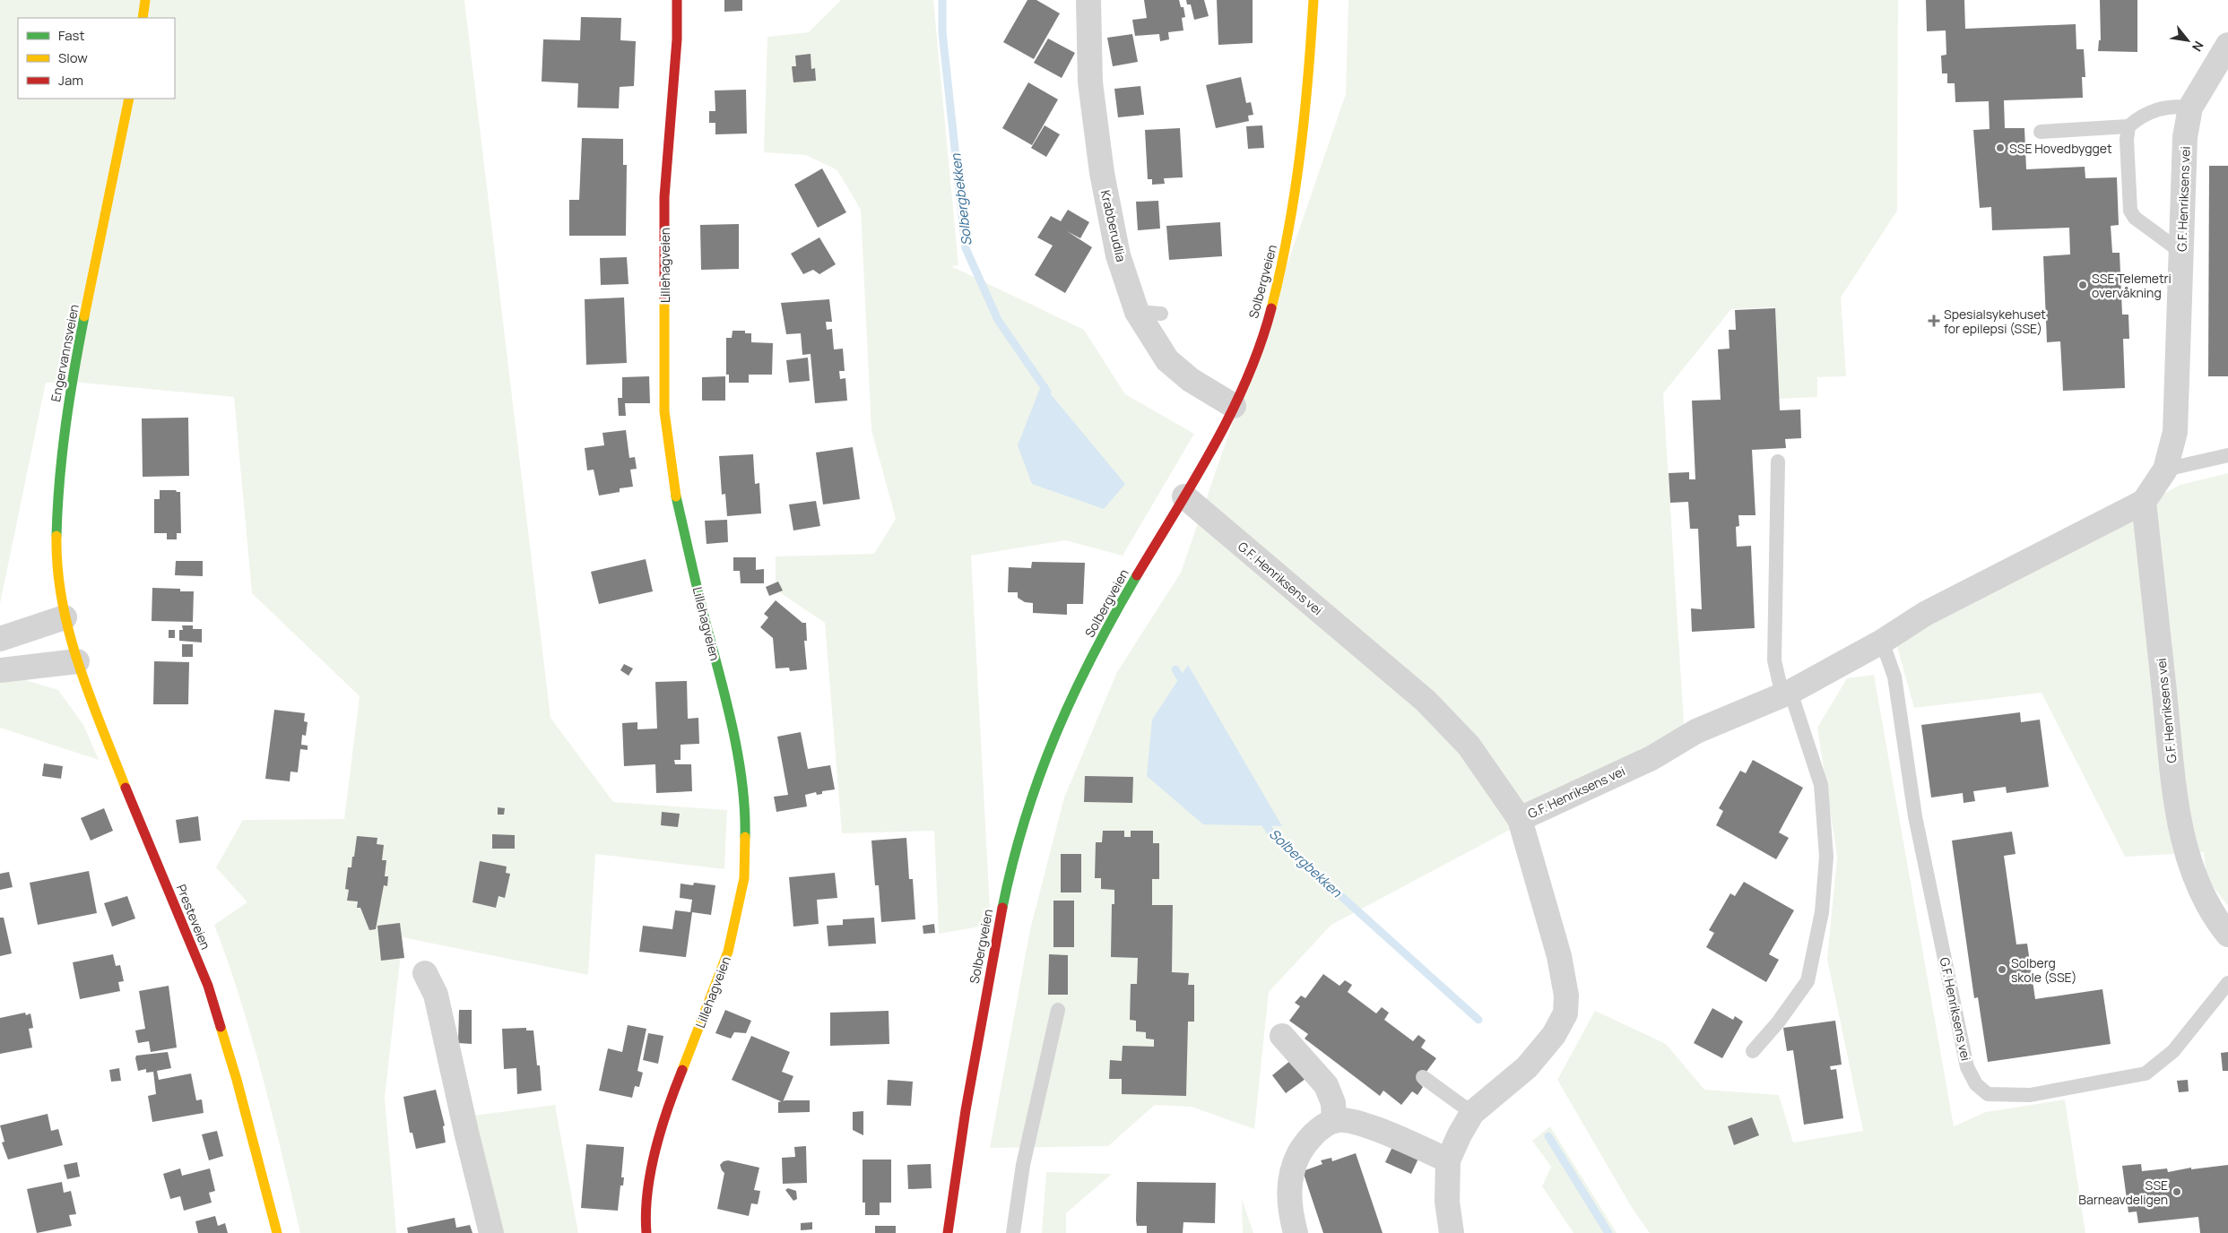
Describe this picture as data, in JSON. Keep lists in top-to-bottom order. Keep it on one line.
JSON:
{"streets":{"street":["G.F. Henriksens vei","Krabberudlia","Lillehagveien","Solbergveien","Engervannsveien","Presteveien"]},"crossings":[["G.F. Henriksens vei","Solbergveien"],["Krabberudlia","Solbergveien"],["Engervannsveien","Presteveien"]],"water":["Solbergbekken"],"places":{"other":["SSE Hovedbygget","SSE Telemetri overvåkning","Solberg skole (SSE)","SSE Barneavdeligen"],"health":["Spesialsykehuset for epilepsi (SSE)"]},"legend":["Fast","Slow","Jam"],"north":"bottom right"}
